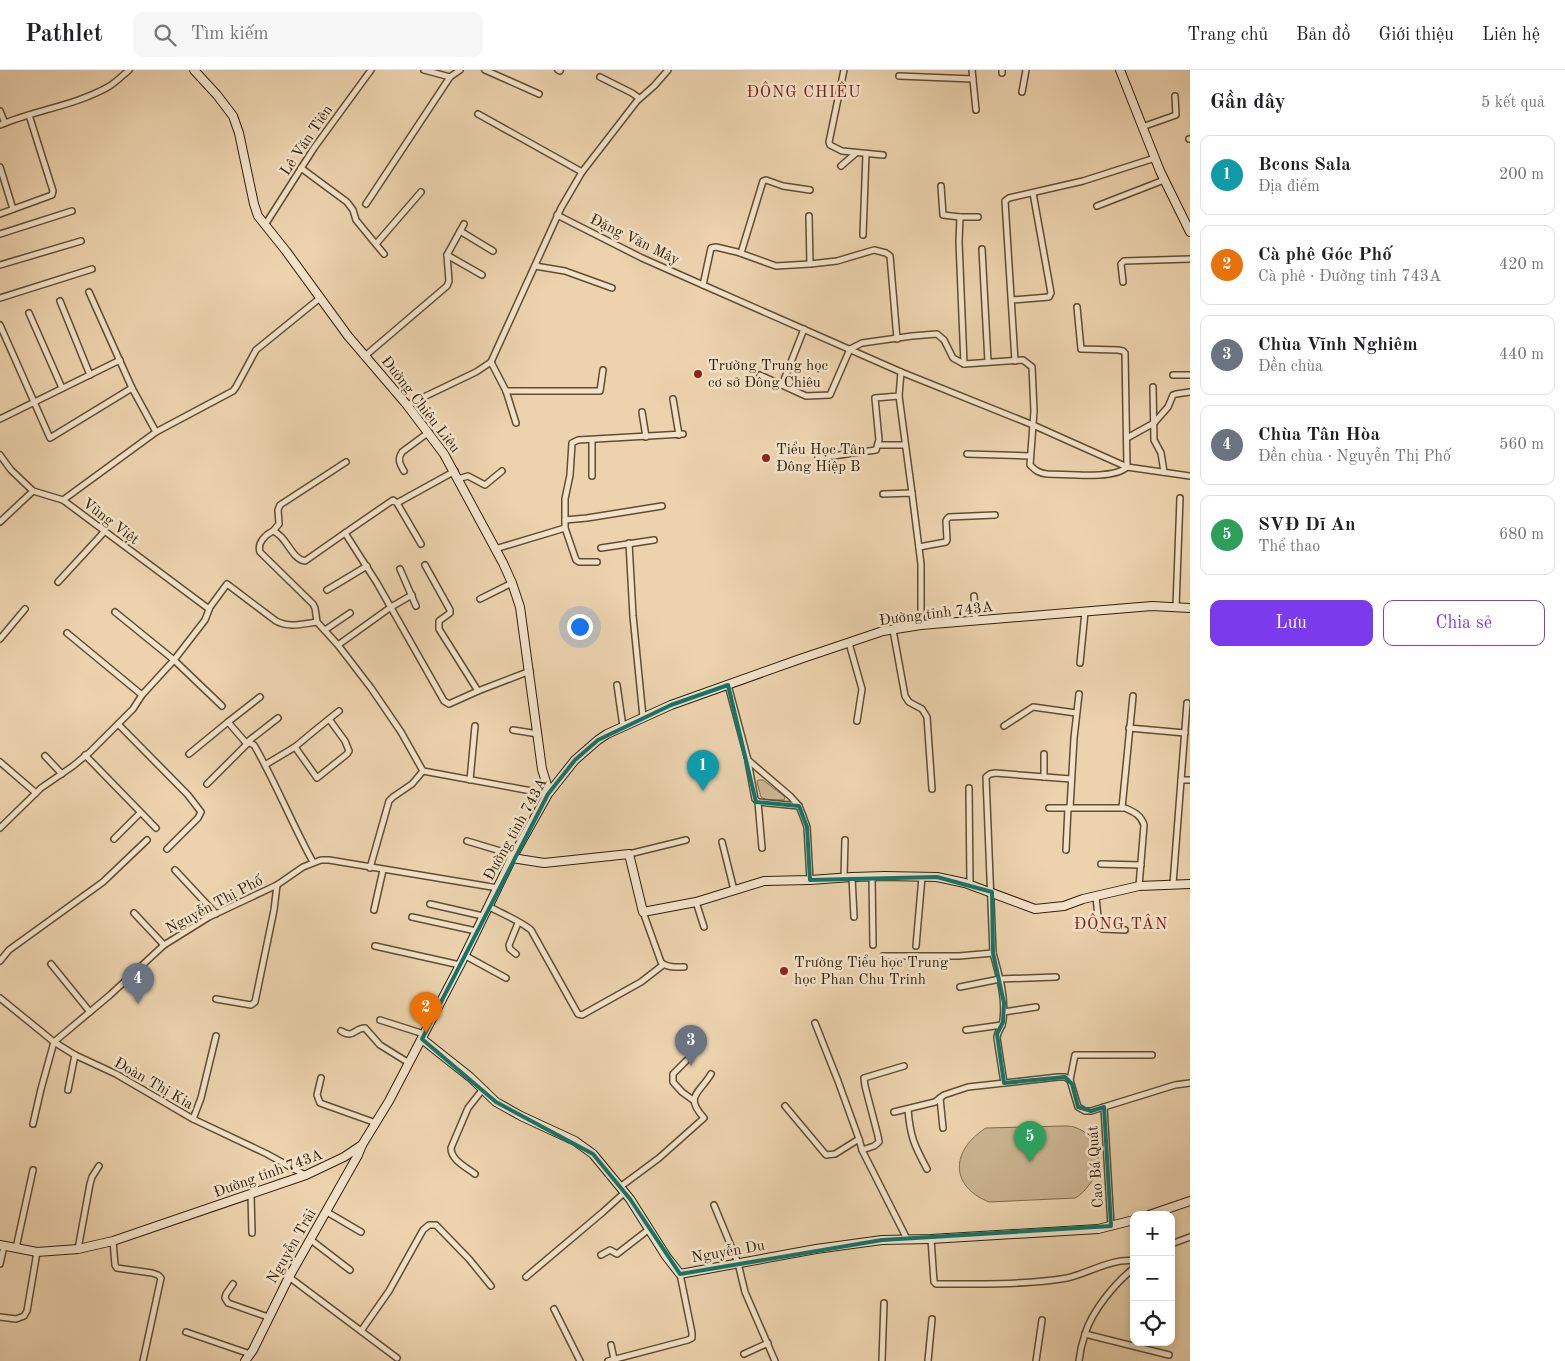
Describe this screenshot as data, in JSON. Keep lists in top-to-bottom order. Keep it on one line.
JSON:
{"streets":{"street":["Lê Văn Tiên","Đặng Văn Mây","Đường Chiêu Liêu","Vũng Việt","Đường tỉnh 743A","Nguyễn Thị Phố","Đoàn Thị Kia","Cao Bá Quát","Nguyễn Trãi","Nguyễn Du"]},"crossings":[["Lê Văn Tiên","Đường Chiêu Liêu"],["Đường Chiêu Liêu","Đường tỉnh 743A"],["Đường tỉnh 743A","Đoàn Thị Kia"],["Đường tỉnh 743A","Nguyễn Trãi"],["Đường tỉnh 743A","Nguyễn Du"],["Nguyễn Thị Phố","Đoàn Thị Kia"],["Cao Bá Quát","Nguyễn Du"]],"districts":["ĐÔNG CHIÊU","ĐÔNG TÂN"],"places":["Trường Trung học cơ sở Đông Chiêu","Tiểu Học Tân Đông Hiệp B","Trường Tiểu học Trung học Phan Chu Trinh"],"page":{"header":"Pathlet","search":"Tìm kiếm","nav":["Trang chủ","Bản đồ","Giới thiệu","Liên hệ"],"heading":["Gần đây","5 kết quả"],"list":[{"mark":"1","name":"Bcons Sala","note":"Địa điểm","value":"200 m"},{"mark":"2","name":"Cà phê Góc Phố","note":"Cà phê · Đường tỉnh 743A","value":"420 m"},{"mark":"3","name":"Chùa Vĩnh Nghiêm","note":"Đền chùa","value":"440 m"},{"mark":"4","name":"Chùa Tân Hòa","note":"Đền chùa · Nguyễn Thị Phố","value":"560 m"},{"mark":"5","name":"SVĐ Dĩ An","note":"Thể thao","value":"680 m"}],"buttons":["Lưu","Chia sẻ"],"pins":["1","4","2","3","5"],"map_buttons":["+","−"]}}
